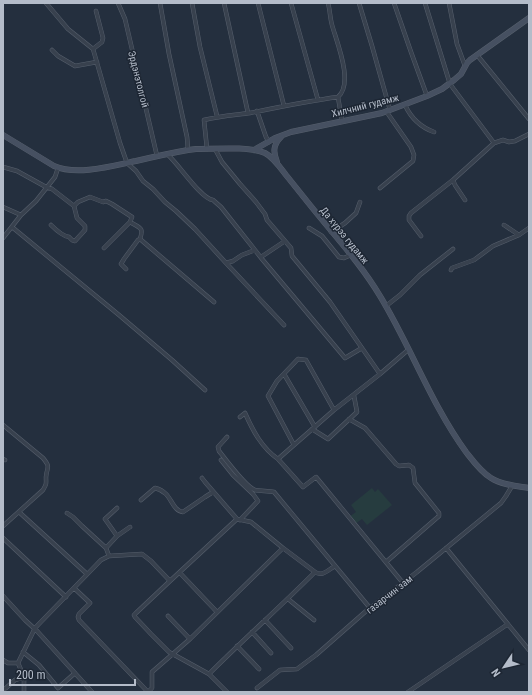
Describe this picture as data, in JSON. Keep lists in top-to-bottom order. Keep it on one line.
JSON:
{"streets":{"main road":["Хилчний гудамж","Да хүрээ гудамж"],"street":["Эрдэнэтолгой","газарчин зам"]},"crossings":[["Эрдэнэтолгой","Да хүрээ гудамж"],["Хилчний гудамж","Да хүрээ гудамж"],["Да хүрээ гудамж","газарчин зам"]],"scale_bar":"200 m","north":"bottom left"}
